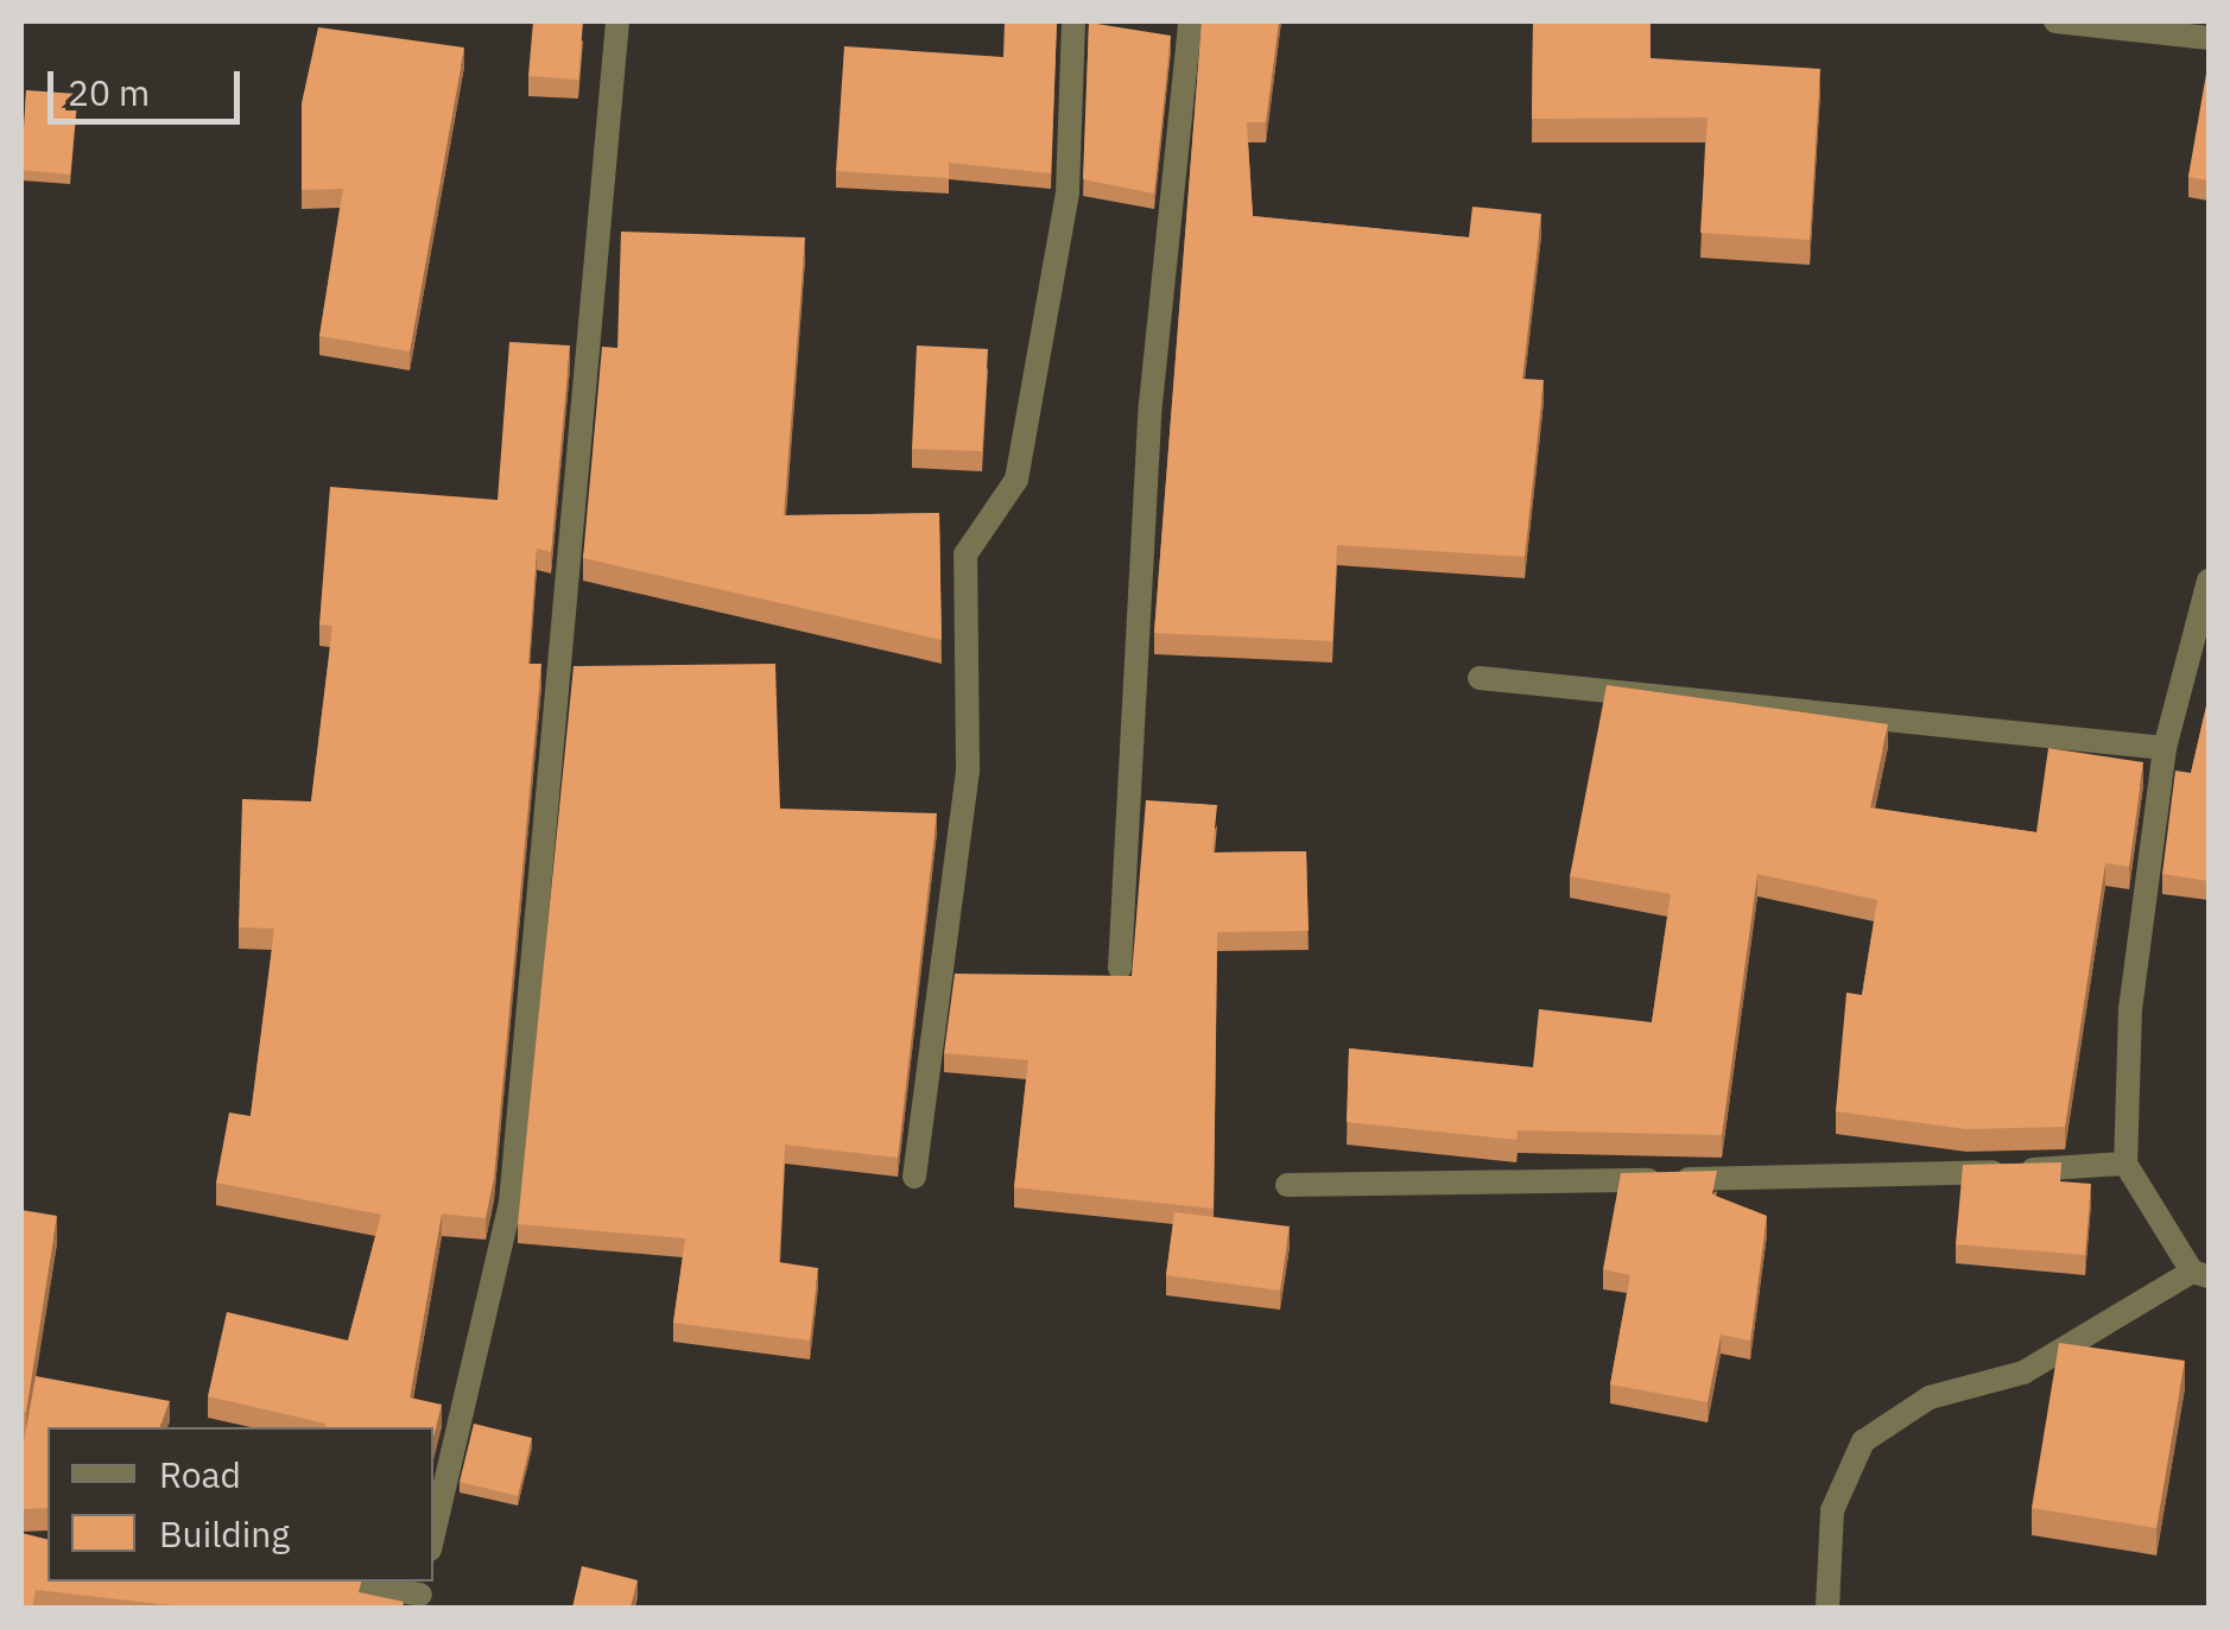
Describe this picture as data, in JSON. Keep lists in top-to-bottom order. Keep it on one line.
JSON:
{"legend":["Road","Building"],"scale_bar":"20 m"}
